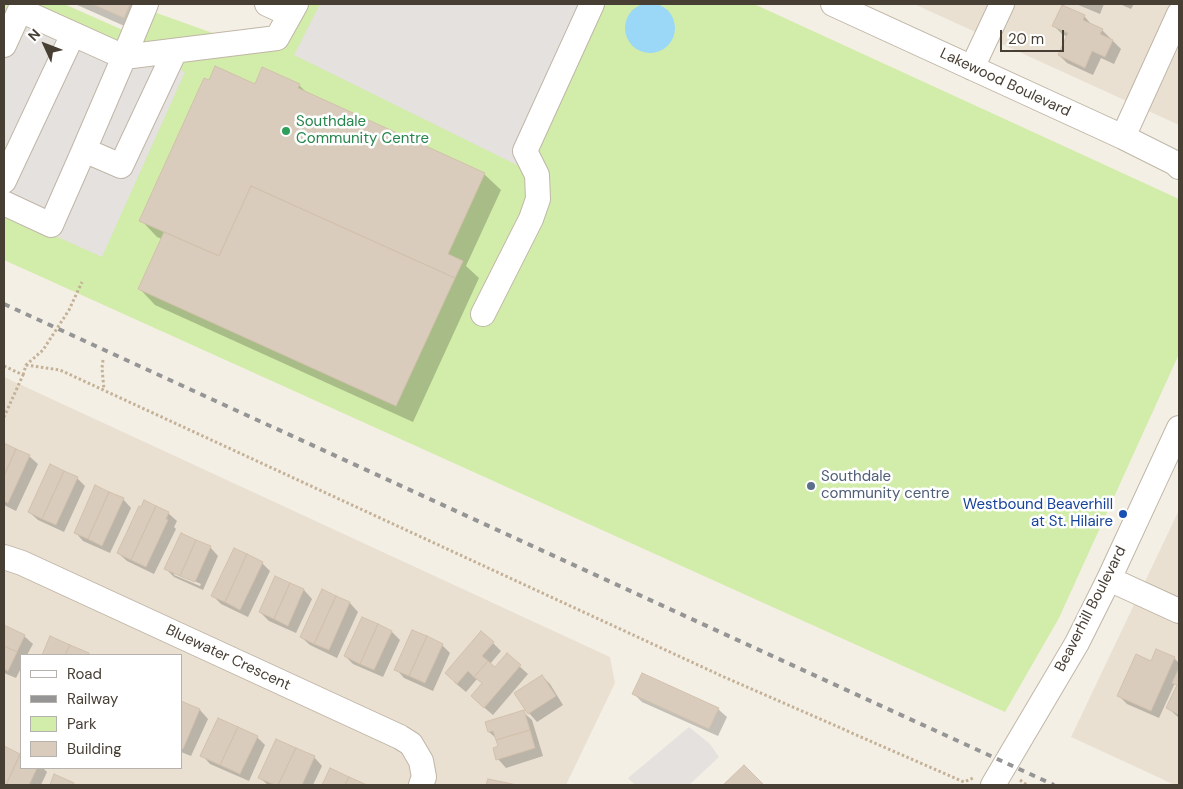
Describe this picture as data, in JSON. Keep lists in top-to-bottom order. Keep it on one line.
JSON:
{"streets":{"street":["Lakewood Boulevard","Beaverhill Boulevard","Bluewater Crescent"]},"places":["Southdale Community Centre","Southdale community centre","Westbound Beaverhill at St. Hilaire"],"legend":["Road","Railway","Park","Building"],"scale_bar":"20 m","north":"top left"}
